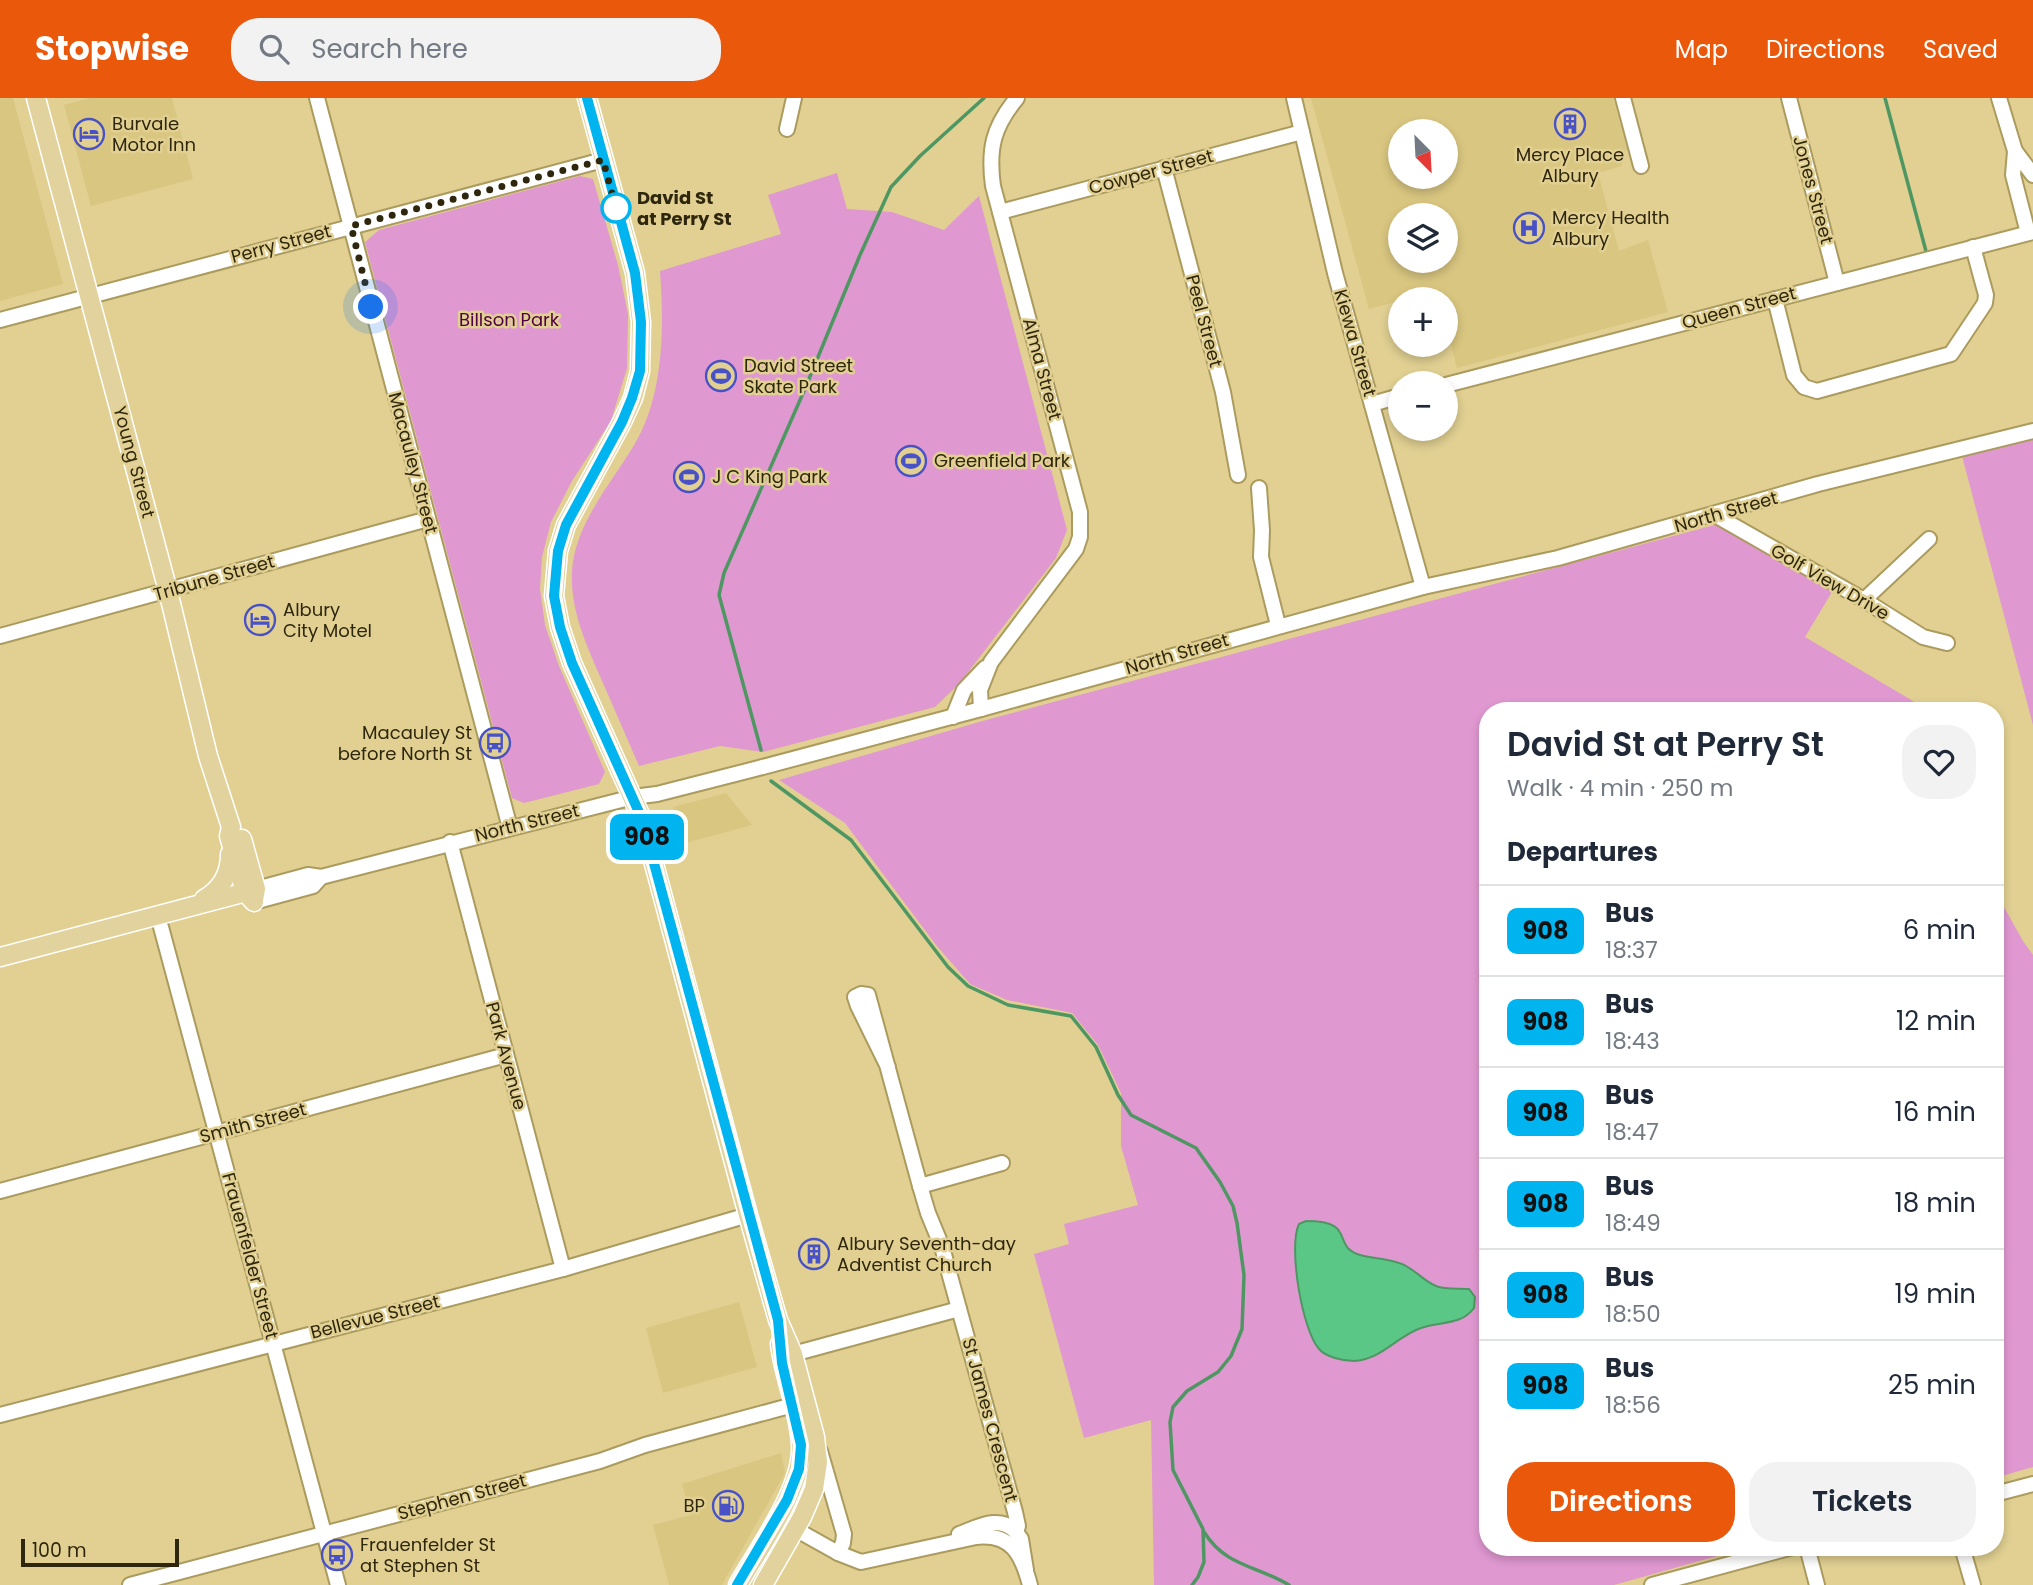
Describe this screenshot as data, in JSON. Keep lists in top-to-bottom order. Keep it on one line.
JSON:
{"streets":{"main road":["Young Street","North Street"],"street":["Cowper Street","Jones Street","Perry Street","Queen Street","Peel Street","Kiewa Street","Alma Street","Macauley Street","Tribune Street","Golf View Drive","Park Avenue","Smith Street","Frauenfelder Street","Bellevue Street","St James Crescent","Stephen Street"]},"crossings":[["Cowper Street","Peel Street"],["Cowper Street","Kiewa Street"],["Cowper Street","Alma Street"],["Jones Street","Queen Street"],["Perry Street","Young Street"],["Perry Street","Macauley Street"],["Kiewa Street","North Street"],["Alma Street","North Street"],["Young Street","North Street"],["Young Street","Tribune Street"],["Macauley Street","North Street"],["Macauley Street","Tribune Street"],["North Street","Golf View Drive"],["North Street","Park Avenue"],["North Street","Frauenfelder Street"],["Park Avenue","Smith Street"],["Park Avenue","Bellevue Street"],["Smith Street","Frauenfelder Street"],["Frauenfelder Street","Bellevue Street"],["Frauenfelder Street","Stephen Street"]],"parks":["Billson Park"],"places":{"building":["Mercy Place Albury","Albury Seventh-day Adventist Church"],"hotel":["Burvale Motor Inn","Albury City Motel"],"other":["David St at Perry St"],"hospital":["Mercy Health Albury"],"sports":["David Street Skate Park","Greenfield Park","J C King Park"],"bus stop":["Macauley St before North St","Frauenfelder St at Stephen St"],"fuel station":["BP"]},"lines":["bus line 908"],"scale_bar":"100 m","north":"bottom right","page":{"header":"Stopwise","search":"Search here","nav":["Map","Directions","Saved"],"on_map":"908","map_buttons":["+","−"],"heading":[["David St at Perry St","Walk · 4 min · 250 m"],"Departures"],"list":[{"mark":"908","name":"Bus","note":"18:37","value":"6 min"},{"mark":"908","name":"Bus","note":"18:43","value":"12 min"},{"mark":"908","name":"Bus","note":"18:47","value":"16 min"},{"mark":"908","name":"Bus","note":"18:49","value":"18 min"},{"mark":"908","name":"Bus","note":"18:50","value":"19 min"},{"mark":"908","name":"Bus","note":"18:56","value":"25 min"}],"buttons":["Directions","Tickets"],"scale":"100 m"}}
